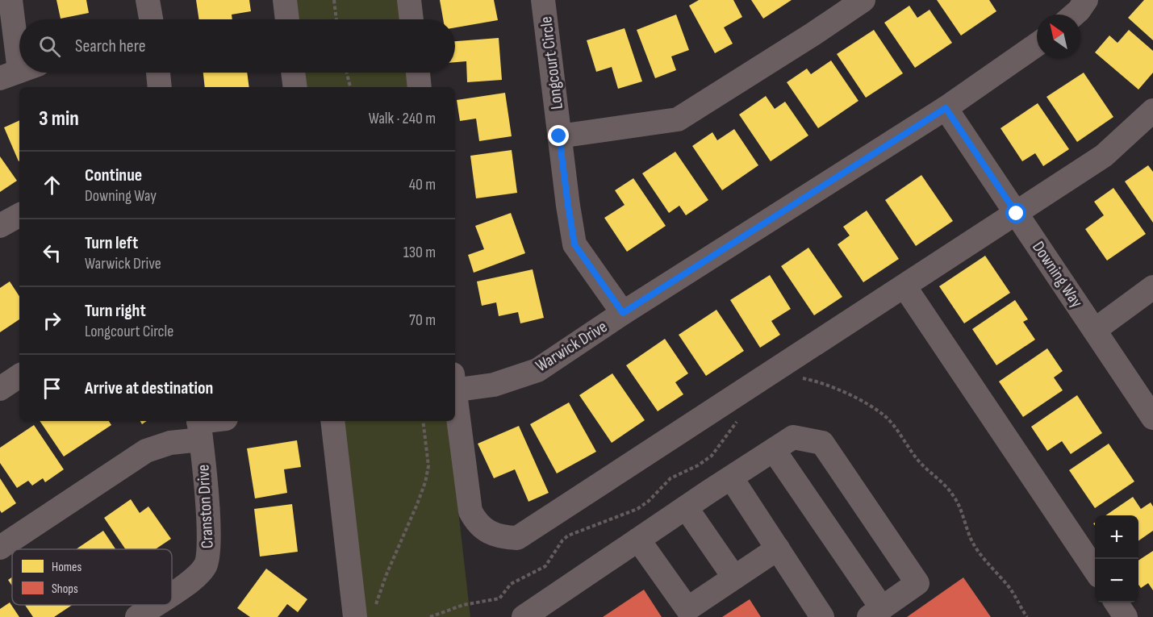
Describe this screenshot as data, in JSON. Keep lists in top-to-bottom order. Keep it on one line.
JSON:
{"streets":{"street":["Longcourt Circle","Downing Way","Warwick Drive","Cranston Drive"]},"crossings":[["Longcourt Circle","Warwick Drive"],["Downing Way","Warwick Drive"]],"legend":["Homes","Shops"],"north":"top left","page":{"search":"Search here","heading":["3 min","Walk · 240 m"],"list":[["Continue","Downing Way","40 m"],["Turn left","Warwick Drive","130 m"],["Turn right","Longcourt Circle","70 m"],"Arrive at destination"],"map_buttons":["+","−"]}}
